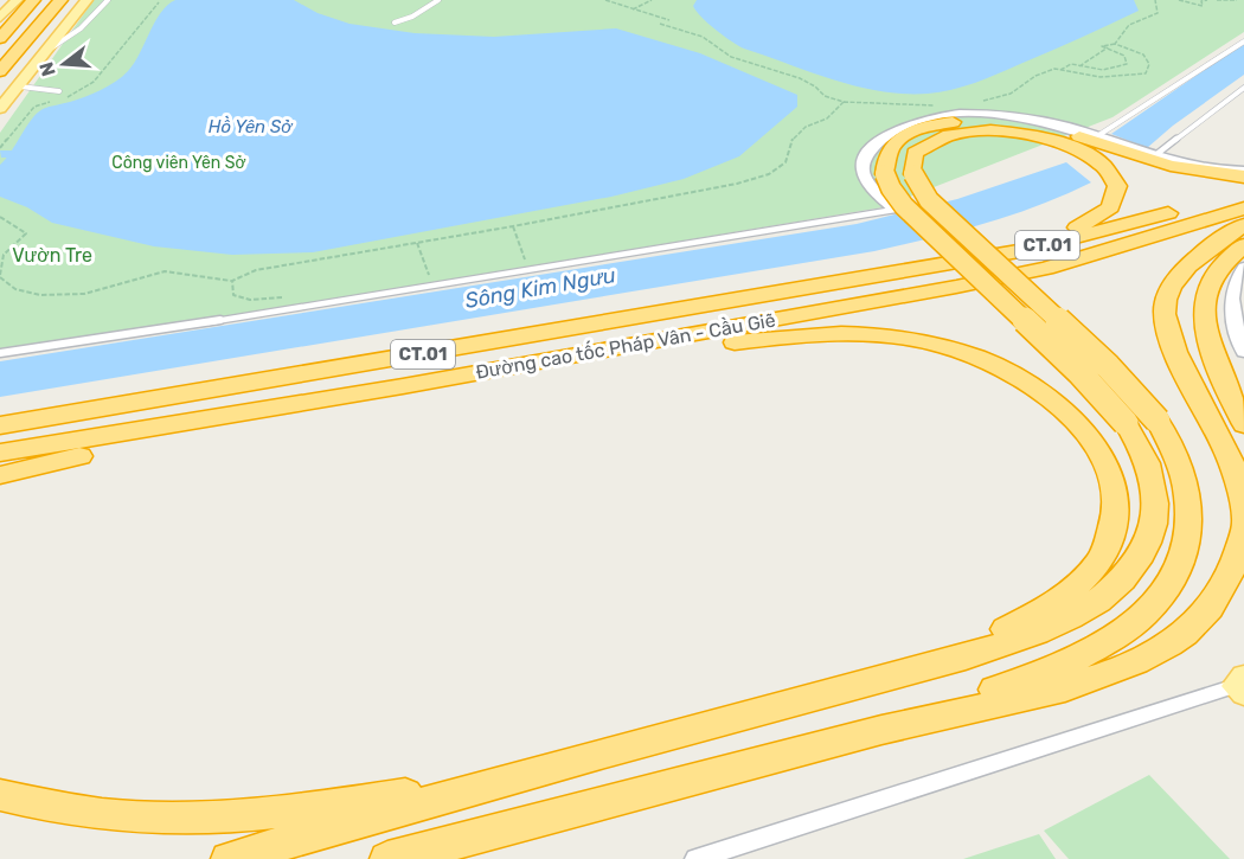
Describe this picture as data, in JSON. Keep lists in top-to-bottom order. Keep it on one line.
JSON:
{"streets":{"highway":["CT.01","Đường cao tốc Pháp Vân - Cầu Giẽ"]},"water":["Hồ Yên Sở","Sông Kim Ngưu"],"parks":["Công viên Yên Sở","Vườn Tre"],"north":"left"}
